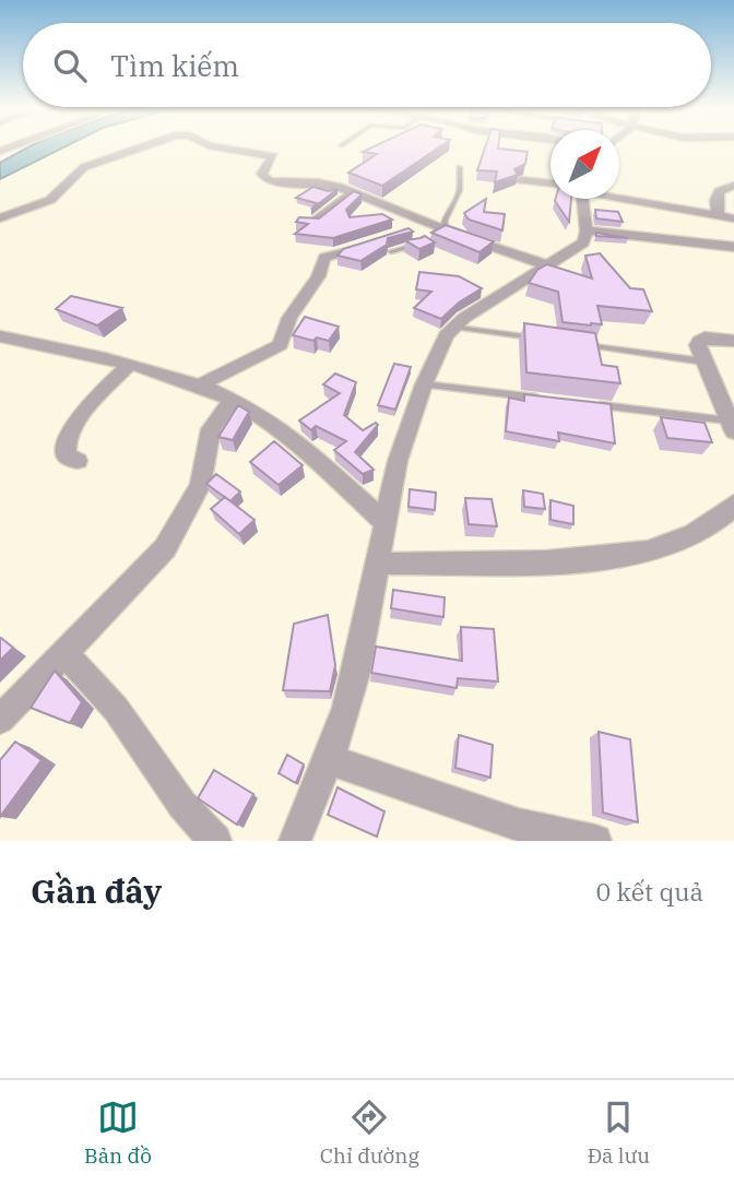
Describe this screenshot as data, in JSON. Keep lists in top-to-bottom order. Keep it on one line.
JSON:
{"north":"top right","page":{"search":"Tìm kiếm","heading":["Gần đây","0 kết quả"],"nav":["Bản đồ","Chỉ đường","Đã lưu"]}}
